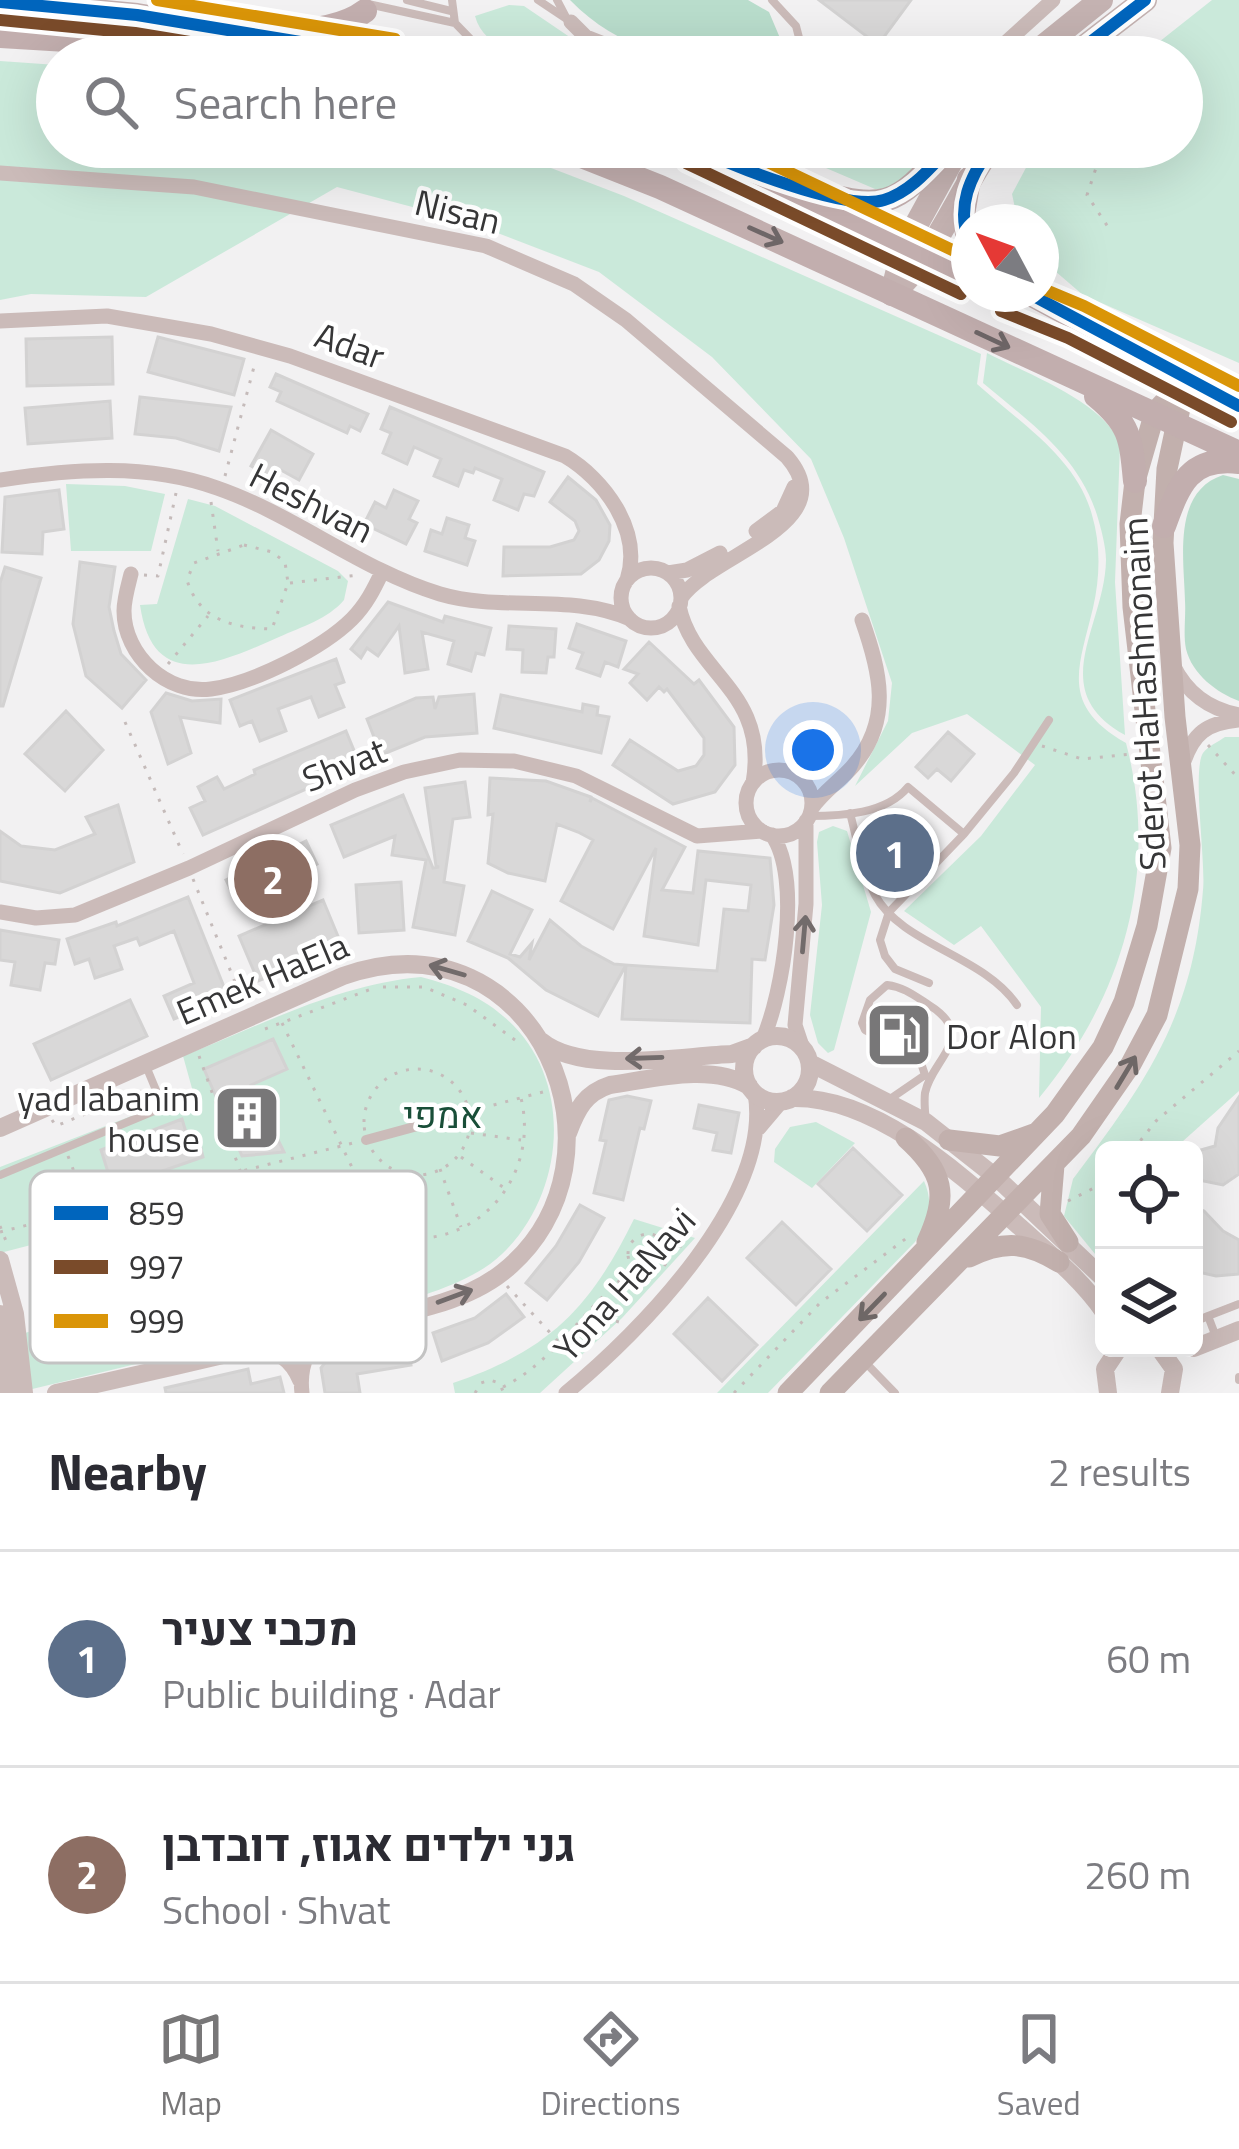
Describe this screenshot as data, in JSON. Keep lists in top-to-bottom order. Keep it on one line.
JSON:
{"streets":{"main road":["Sderot HaHashmonaim"],"street":["Nisan","Adar","Heshvan","Shvat","Emek HaEla","Yona HaNavi"]},"crossings":[["Nisan","Adar"],["Nisan","Heshvan"],["Adar","Heshvan"]],"one_way":["Emek HaEla"],"parks":["אמפי"],"places":{"fuel station":["Dor Alon"],"building":["yad labanim house"]},"lines":["transit line 859","transit line 999","transit line 997"],"legend":["859","997","999"],"north":"top left","page":{"search":"Search here","pins":["1","2"],"heading":["Nearby","2 results"],"list":[{"mark":"1","name":"מכבי צעיר","note":"Public building · Adar","value":"60 m"},{"mark":"2","name":"גני ילדים אגוז, דובדבן","note":"School · Shvat","value":"260 m"}],"nav":["Map","Directions","Saved"]}}
